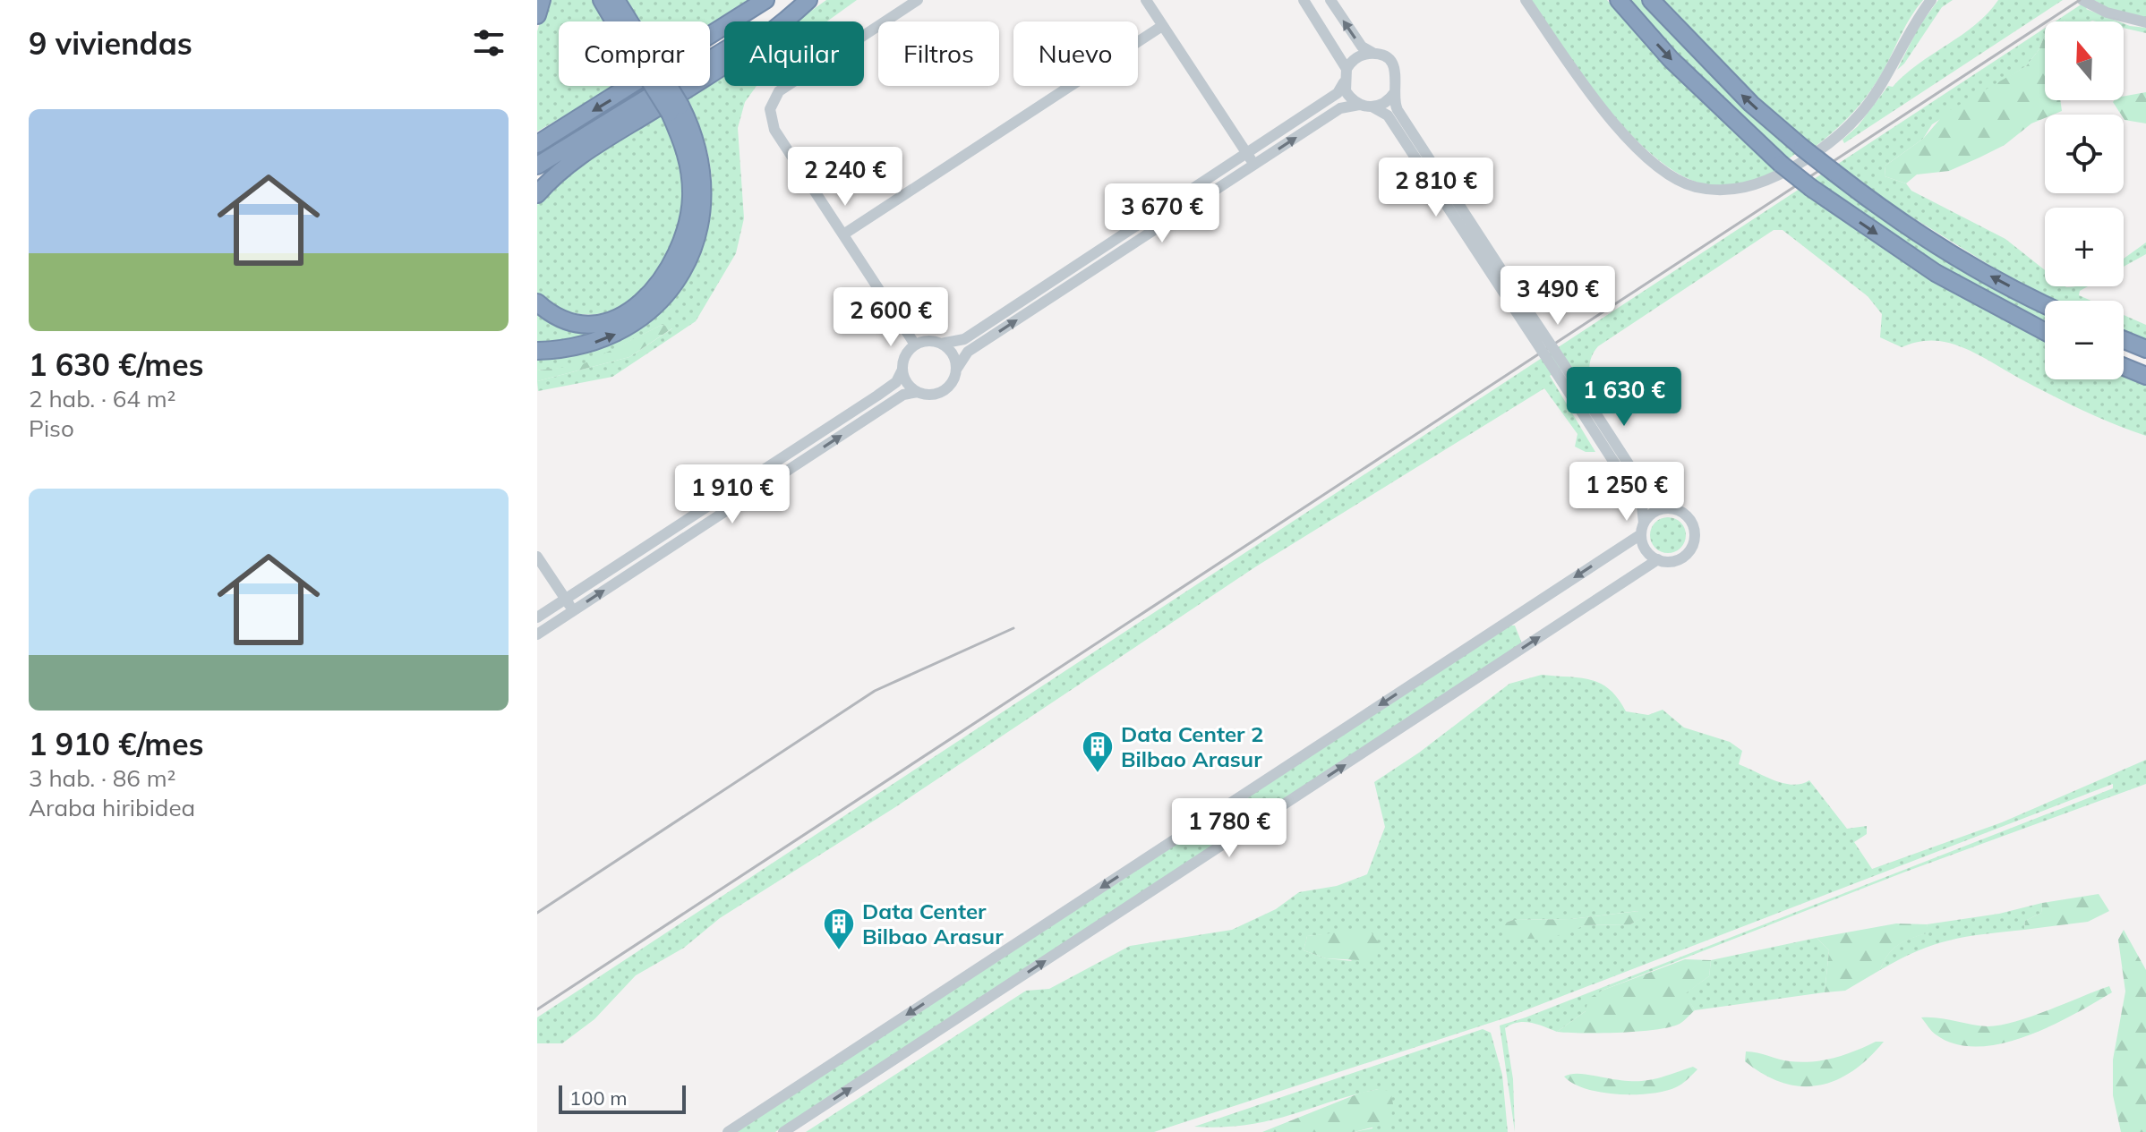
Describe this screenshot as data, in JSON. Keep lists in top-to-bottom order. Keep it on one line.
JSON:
{"places":{"building":["Data Center 2 Bilbao Arasur","Data Center Bilbao Arasur"]},"scale_bar":"100 m","north":"top","page":{"heading":"9 viviendas","map_buttons":["+","−"],"chip":["Comprar","Alquilar","Filtros","Nuevo"],"list":[{"name":"1 630 €/mes","note":"2 hab. · 64 m² · Piso"},{"name":"1 910 €/mes","note":"3 hab. · 86 m² · Araba hiribidea"}],"price":["2 240 €","2 810 €","3 670 €","3 490 €","2 600 €","1 630 €","1 250 €","1 910 €","1 780 €"],"scale":"100 m"}}
